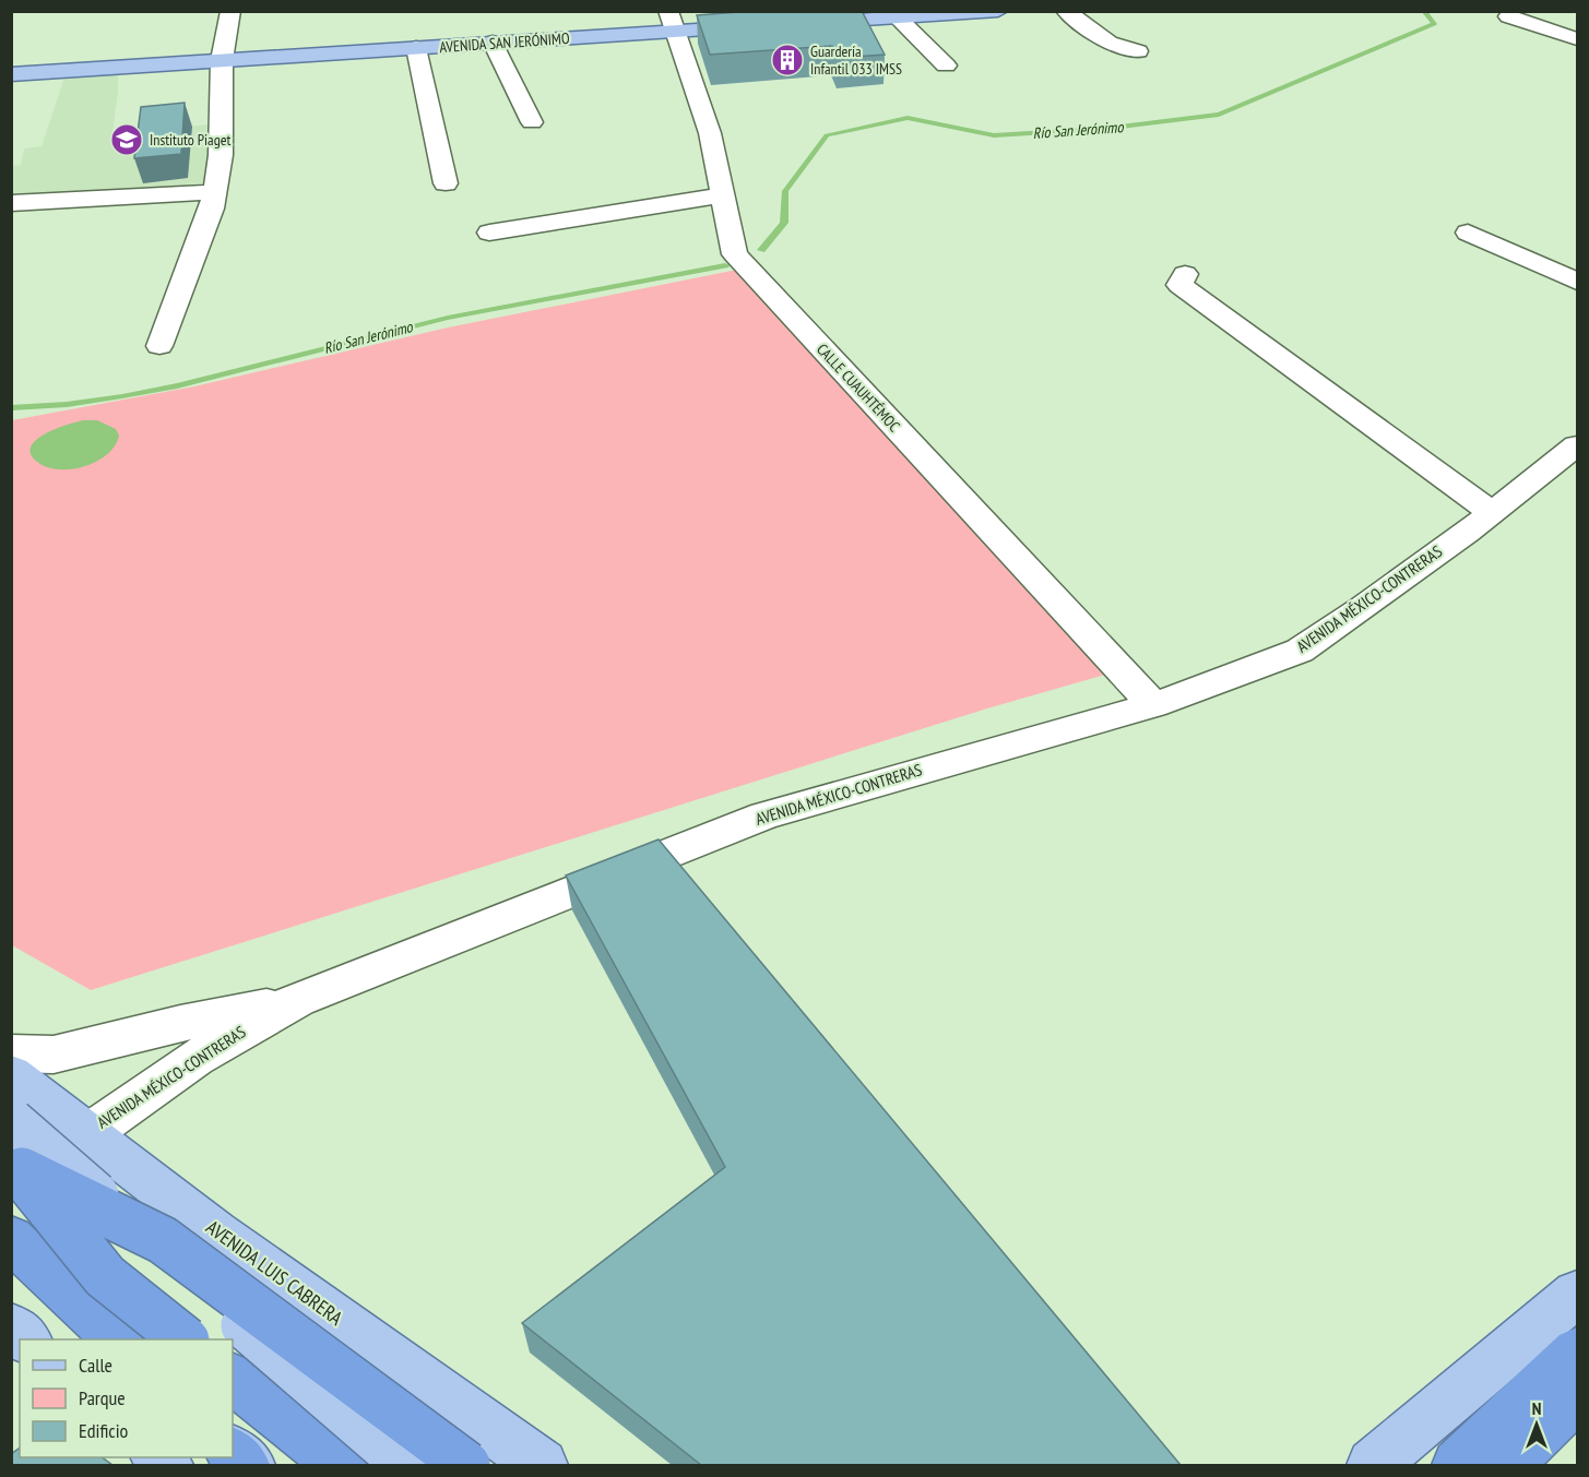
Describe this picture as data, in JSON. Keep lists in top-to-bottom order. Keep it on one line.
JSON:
{"streets":{"main road":["AVENIDA SAN JERÓNIMO","AVENIDA LUIS CABRERA"],"street":["CALLE CUAUHTÉMOC","AVENIDA MÉXICO-CONTRERAS"]},"crossings":[["AVENIDA SAN JERÓNIMO","CALLE CUAUHTÉMOC"],["CALLE CUAUHTÉMOC","AVENIDA MÉXICO-CONTRERAS"],["AVENIDA MÉXICO-CONTRERAS","AVENIDA LUIS CABRERA"]],"water":["Río San Jerónimo"],"places":{"building":["Guardería Infantil 033 IMSS"],"school or university":["Instituto Piaget"]},"legend":["Calle","Parque","Edificio"],"north":"top"}
